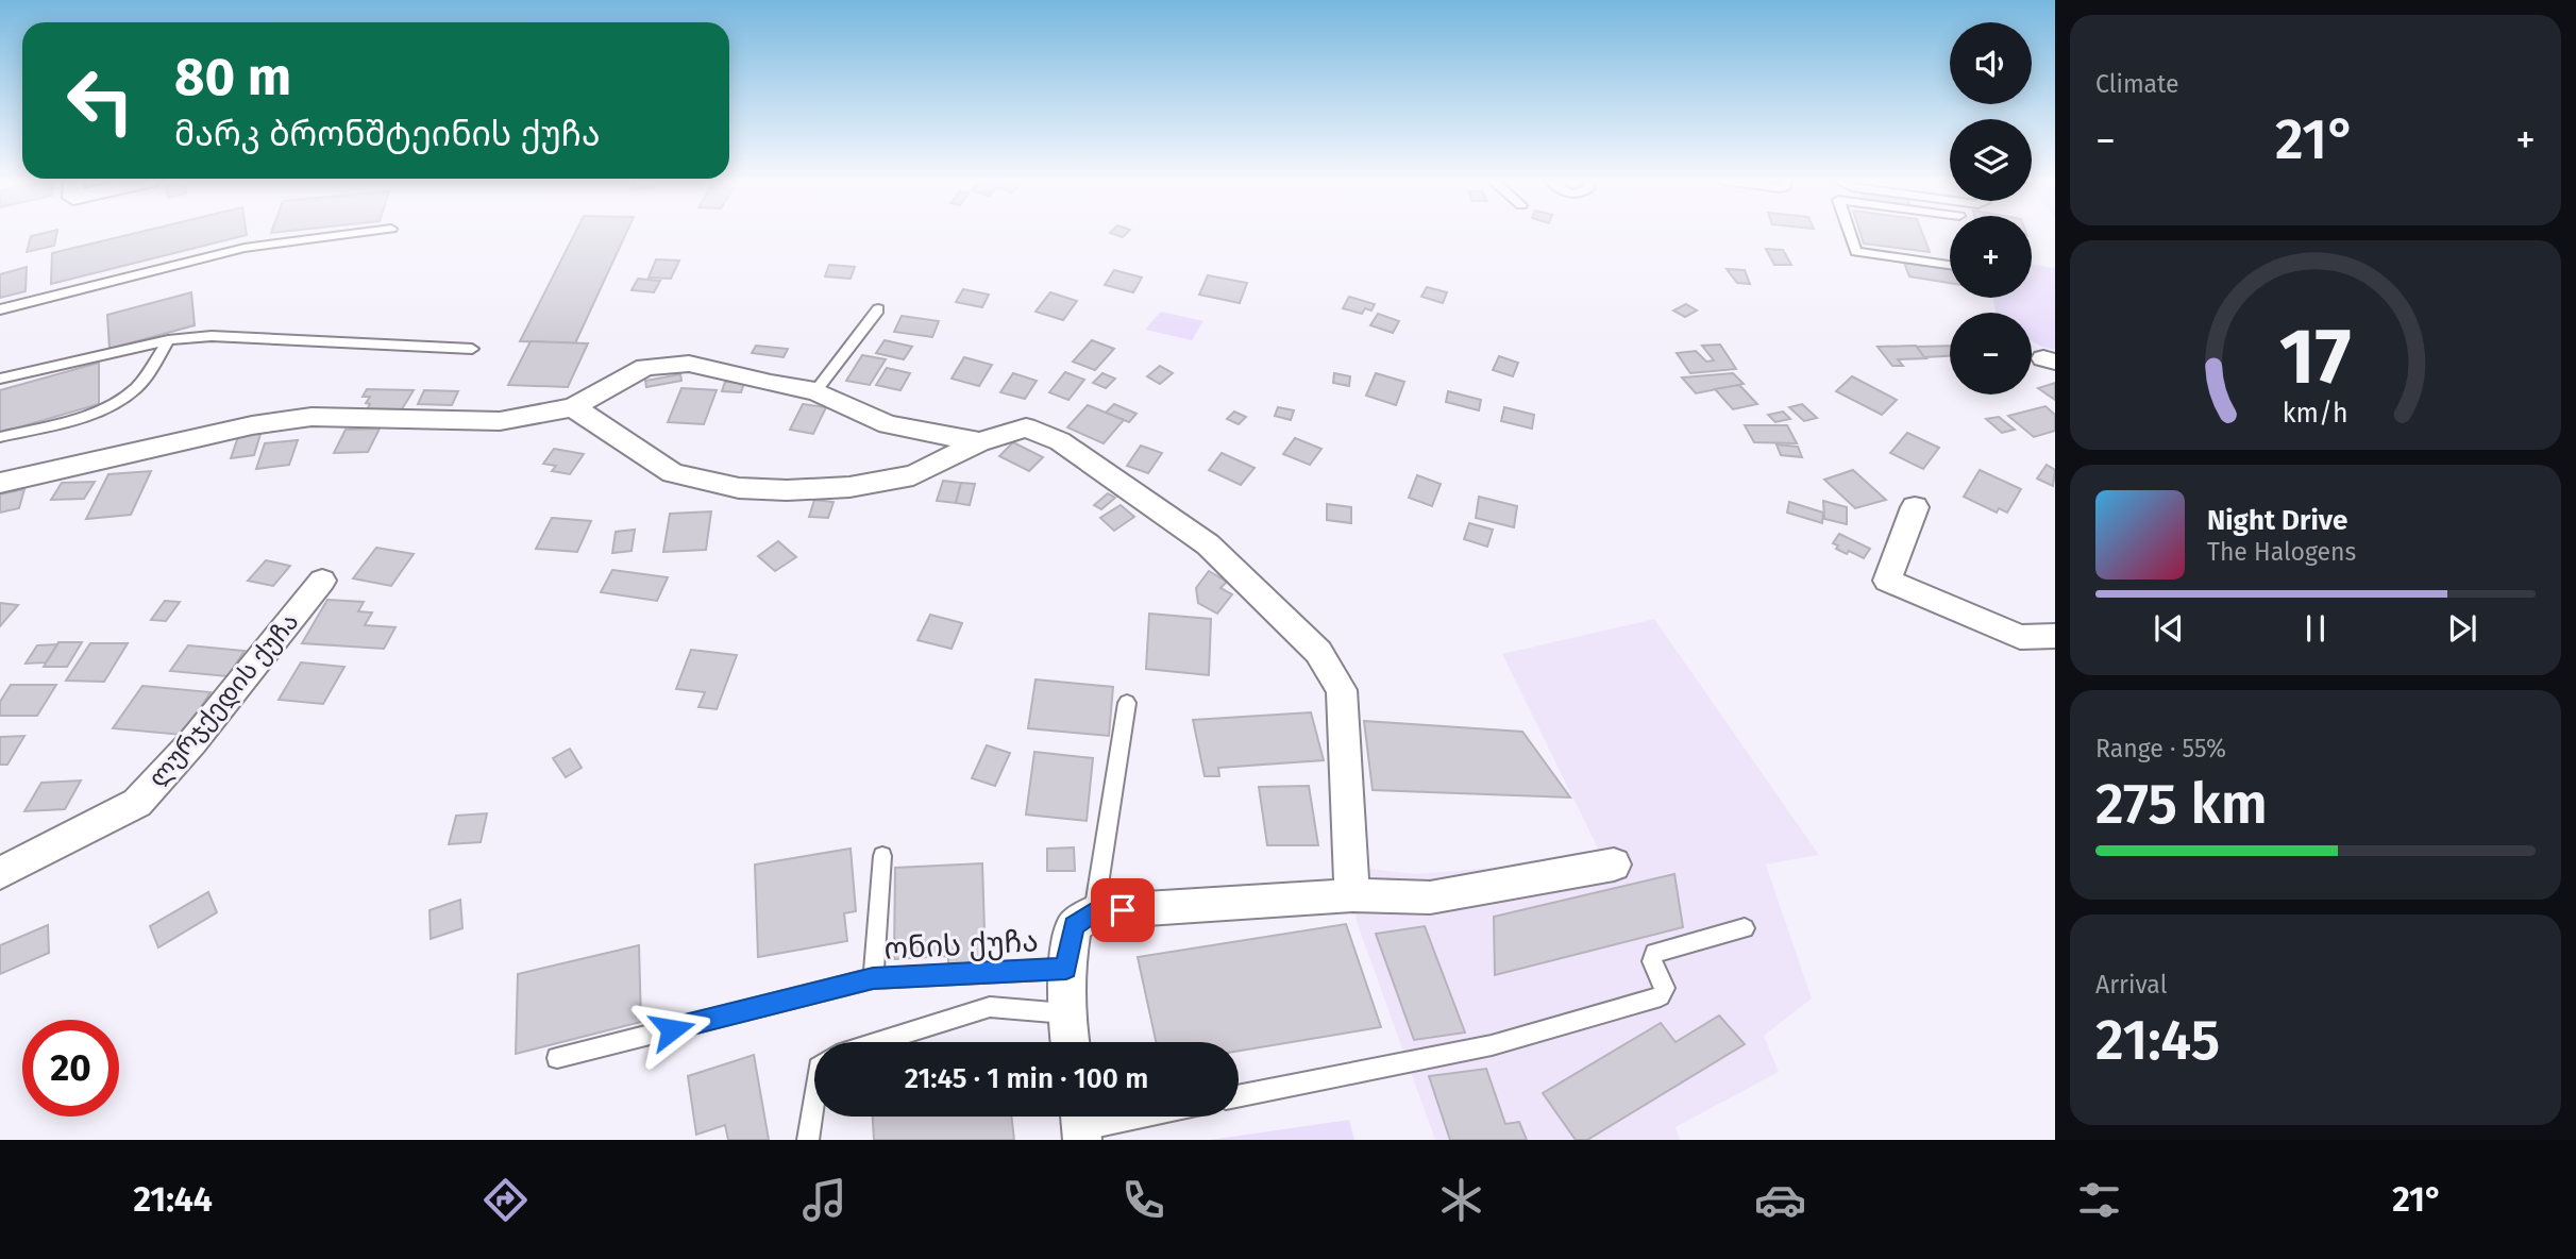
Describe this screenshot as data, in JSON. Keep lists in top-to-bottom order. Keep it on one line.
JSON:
{"streets":{"street":["ლურჯქედის ქუჩა"],"lane":["ონის ქუჩა"]},"page":{"tile":["Climate",["Range · 55%","275 km"],["Arrival","21:45"]],"map_buttons":["+","−"],"turn":["80 m","მარკ ბრონშტეინის ქუჩა"],"heat":["−","21°","+"],"song":["Night Drive","The Halogens"],"limit":"20","trip":"21:45 · 1 min · 100 m","tabs":["21:44","21°"],"gauge":["17","km/h"]}}
